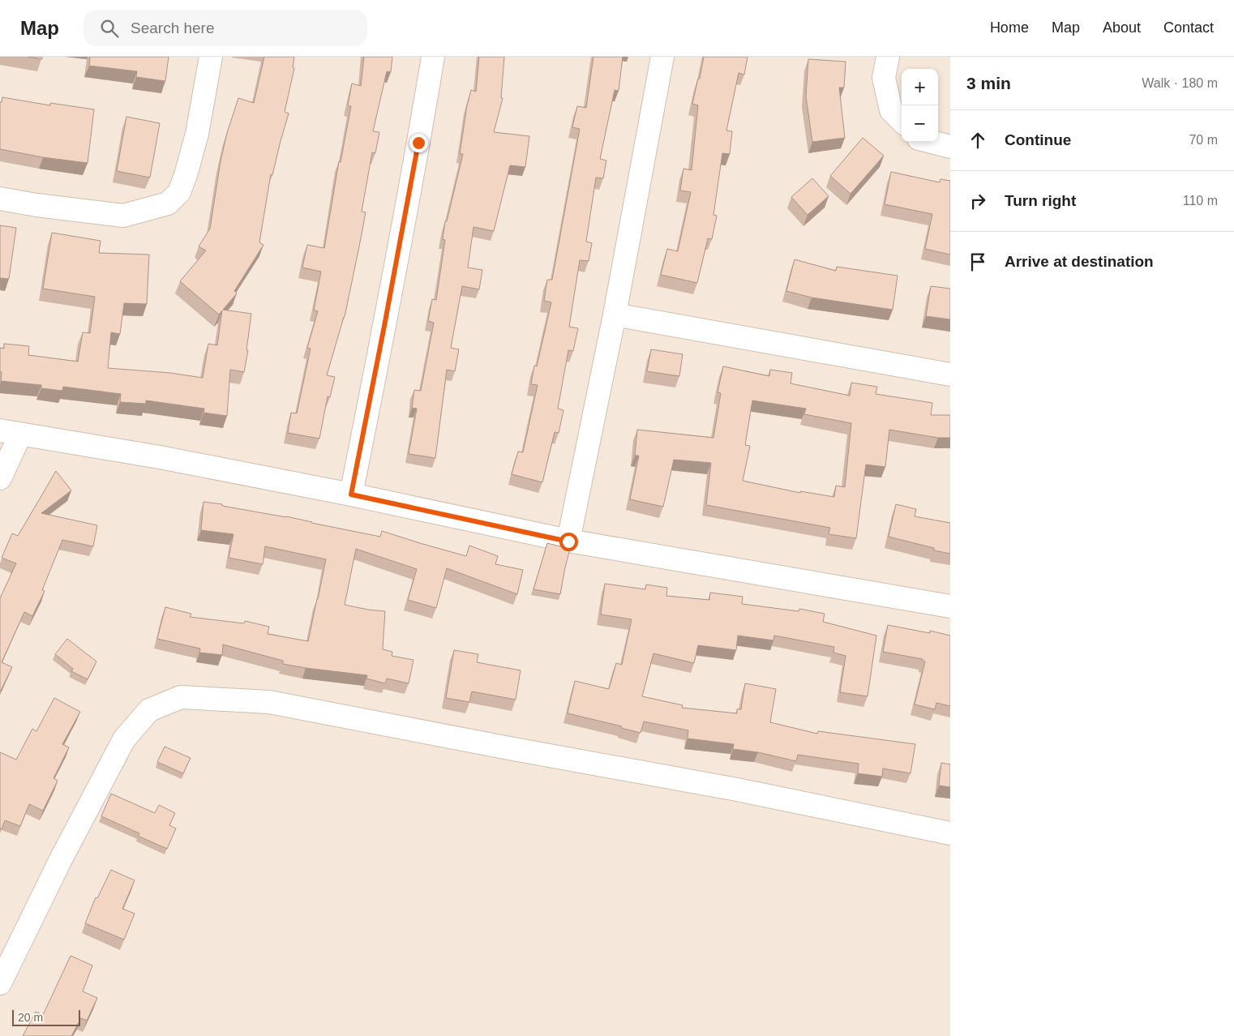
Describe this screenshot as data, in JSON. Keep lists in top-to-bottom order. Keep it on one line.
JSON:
{"scale_bar":"20 m","page":{"header":"Map","search":"Search here","nav":["Home","Map","About","Contact"],"heading":["3 min","Walk · 180 m"],"map_buttons":["+","−"],"list":[["Continue","70 m"],["Turn right","110 m"],"Arrive at destination"],"scale":"20 m"}}
